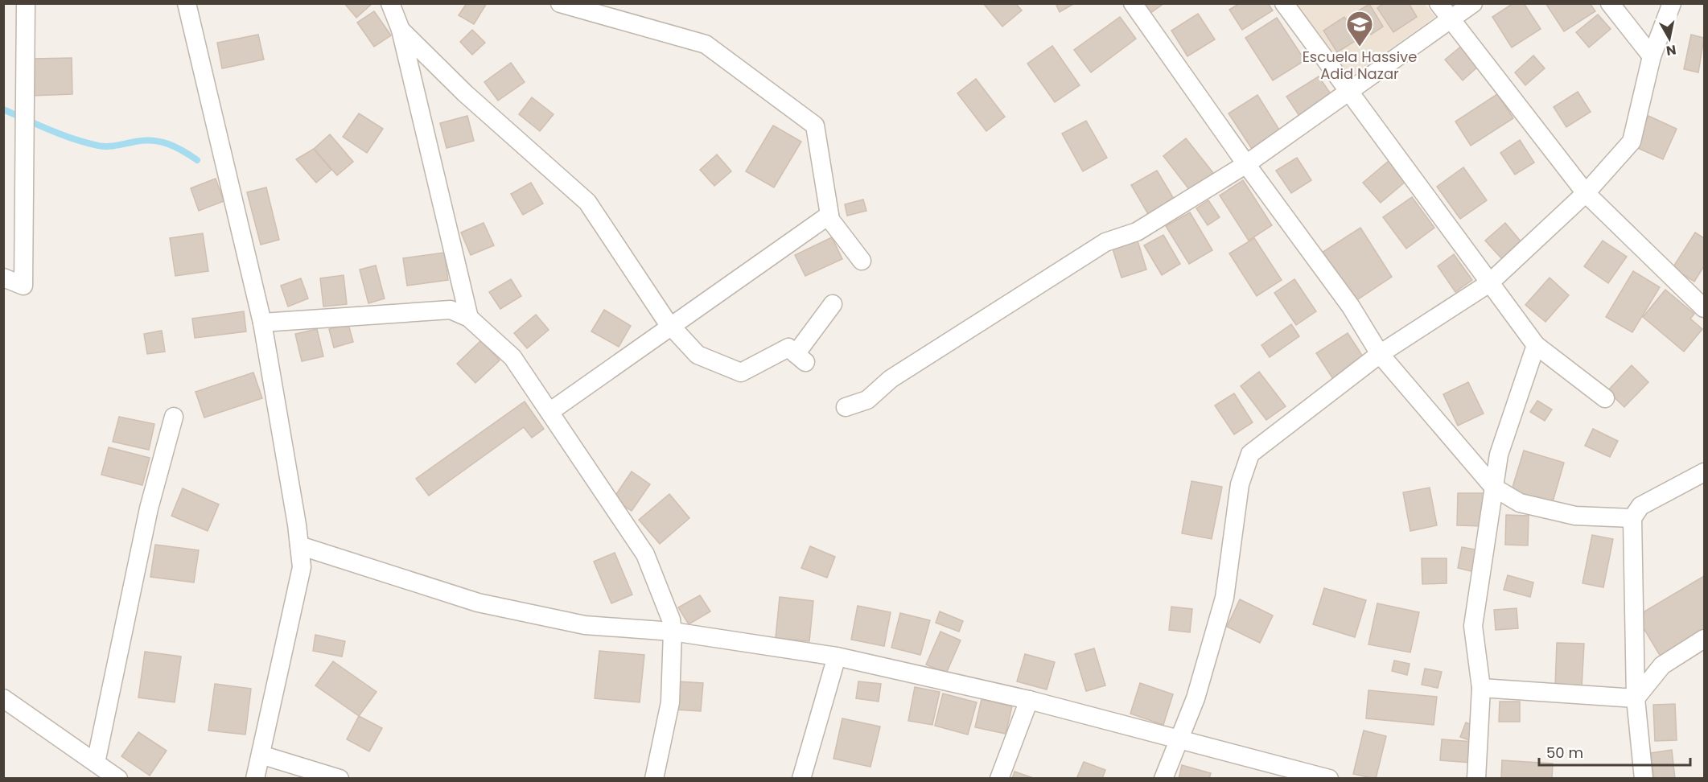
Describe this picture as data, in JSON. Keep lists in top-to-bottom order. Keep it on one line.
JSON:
{"places":{"school or university":["Escuela Hassive Adid Nazar"]},"scale_bar":"50 m","north":"bottom"}
